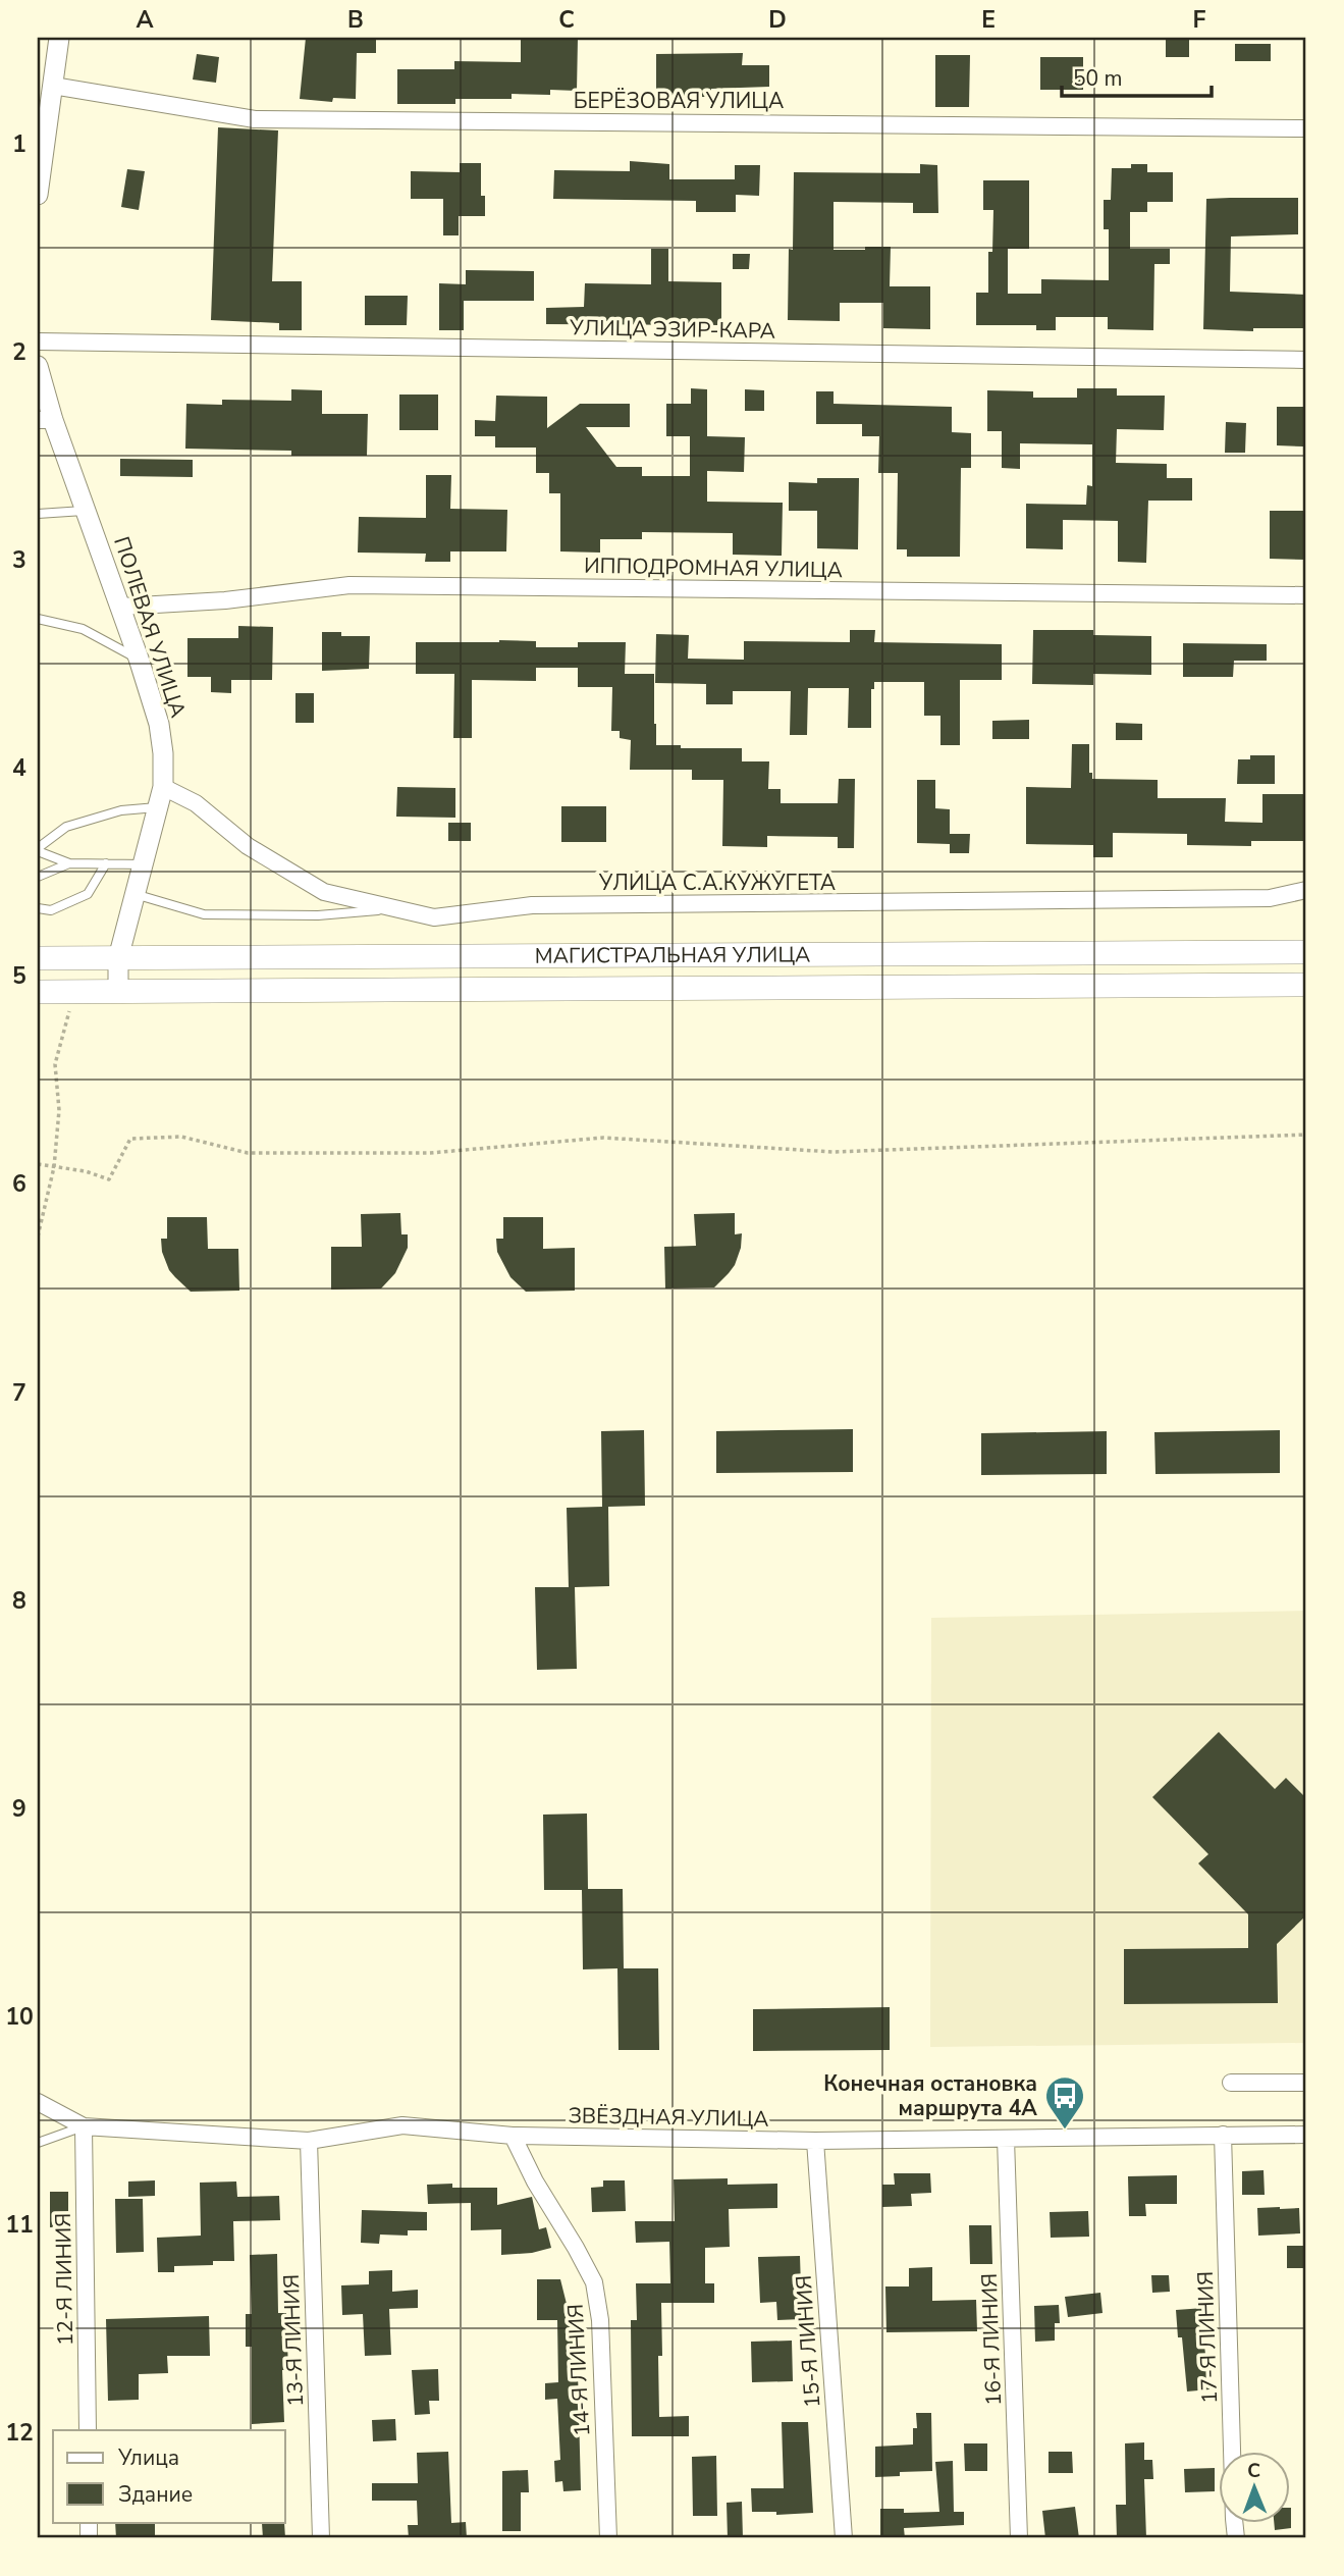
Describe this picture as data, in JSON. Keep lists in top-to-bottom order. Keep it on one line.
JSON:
{"streets":{"main road":["МАГИСТРАЛЬНАЯ УЛИЦА"],"street":["БЕРЁЗОВАЯ УЛИЦА","УЛИЦА ЭЗИР-КАРА","ИППОДРОМНАЯ УЛИЦА","ПОЛЕВАЯ УЛИЦА","УЛИЦА С.А.КУЖУГЕТА","ЗВЁЗДНАЯ УЛИЦА","12-Я ЛИНИЯ","17-Я ЛИНИЯ","16-Я ЛИНИЯ","13-Я ЛИНИЯ","15-Я ЛИНИЯ","14-Я ЛИНИЯ"]},"crossings":[["ИППОДРОМНАЯ УЛИЦА","ПОЛЕВАЯ УЛИЦА"],["ПОЛЕВАЯ УЛИЦА","УЛИЦА С.А.КУЖУГЕТА"],["ПОЛЕВАЯ УЛИЦА","МАГИСТРАЛЬНАЯ УЛИЦА"],["ЗВЁЗДНАЯ УЛИЦА","12-Я ЛИНИЯ"],["ЗВЁЗДНАЯ УЛИЦА","17-Я ЛИНИЯ"],["ЗВЁЗДНАЯ УЛИЦА","16-Я ЛИНИЯ"],["ЗВЁЗДНАЯ УЛИЦА","13-Я ЛИНИЯ"],["ЗВЁЗДНАЯ УЛИЦА","15-Я ЛИНИЯ"],["ЗВЁЗДНАЯ УЛИЦА","14-Я ЛИНИЯ"]],"places":{"bus stop":["Конечная остановка маршрута 4А"]},"legend":["Улица","Здание"],"scale_bar":"50 m","north":"top","grid":{"columns":["A","B","C","D","E","F"],"rows":["1","2","3","4","5","6","7","8","9","10","11","12"]}}
